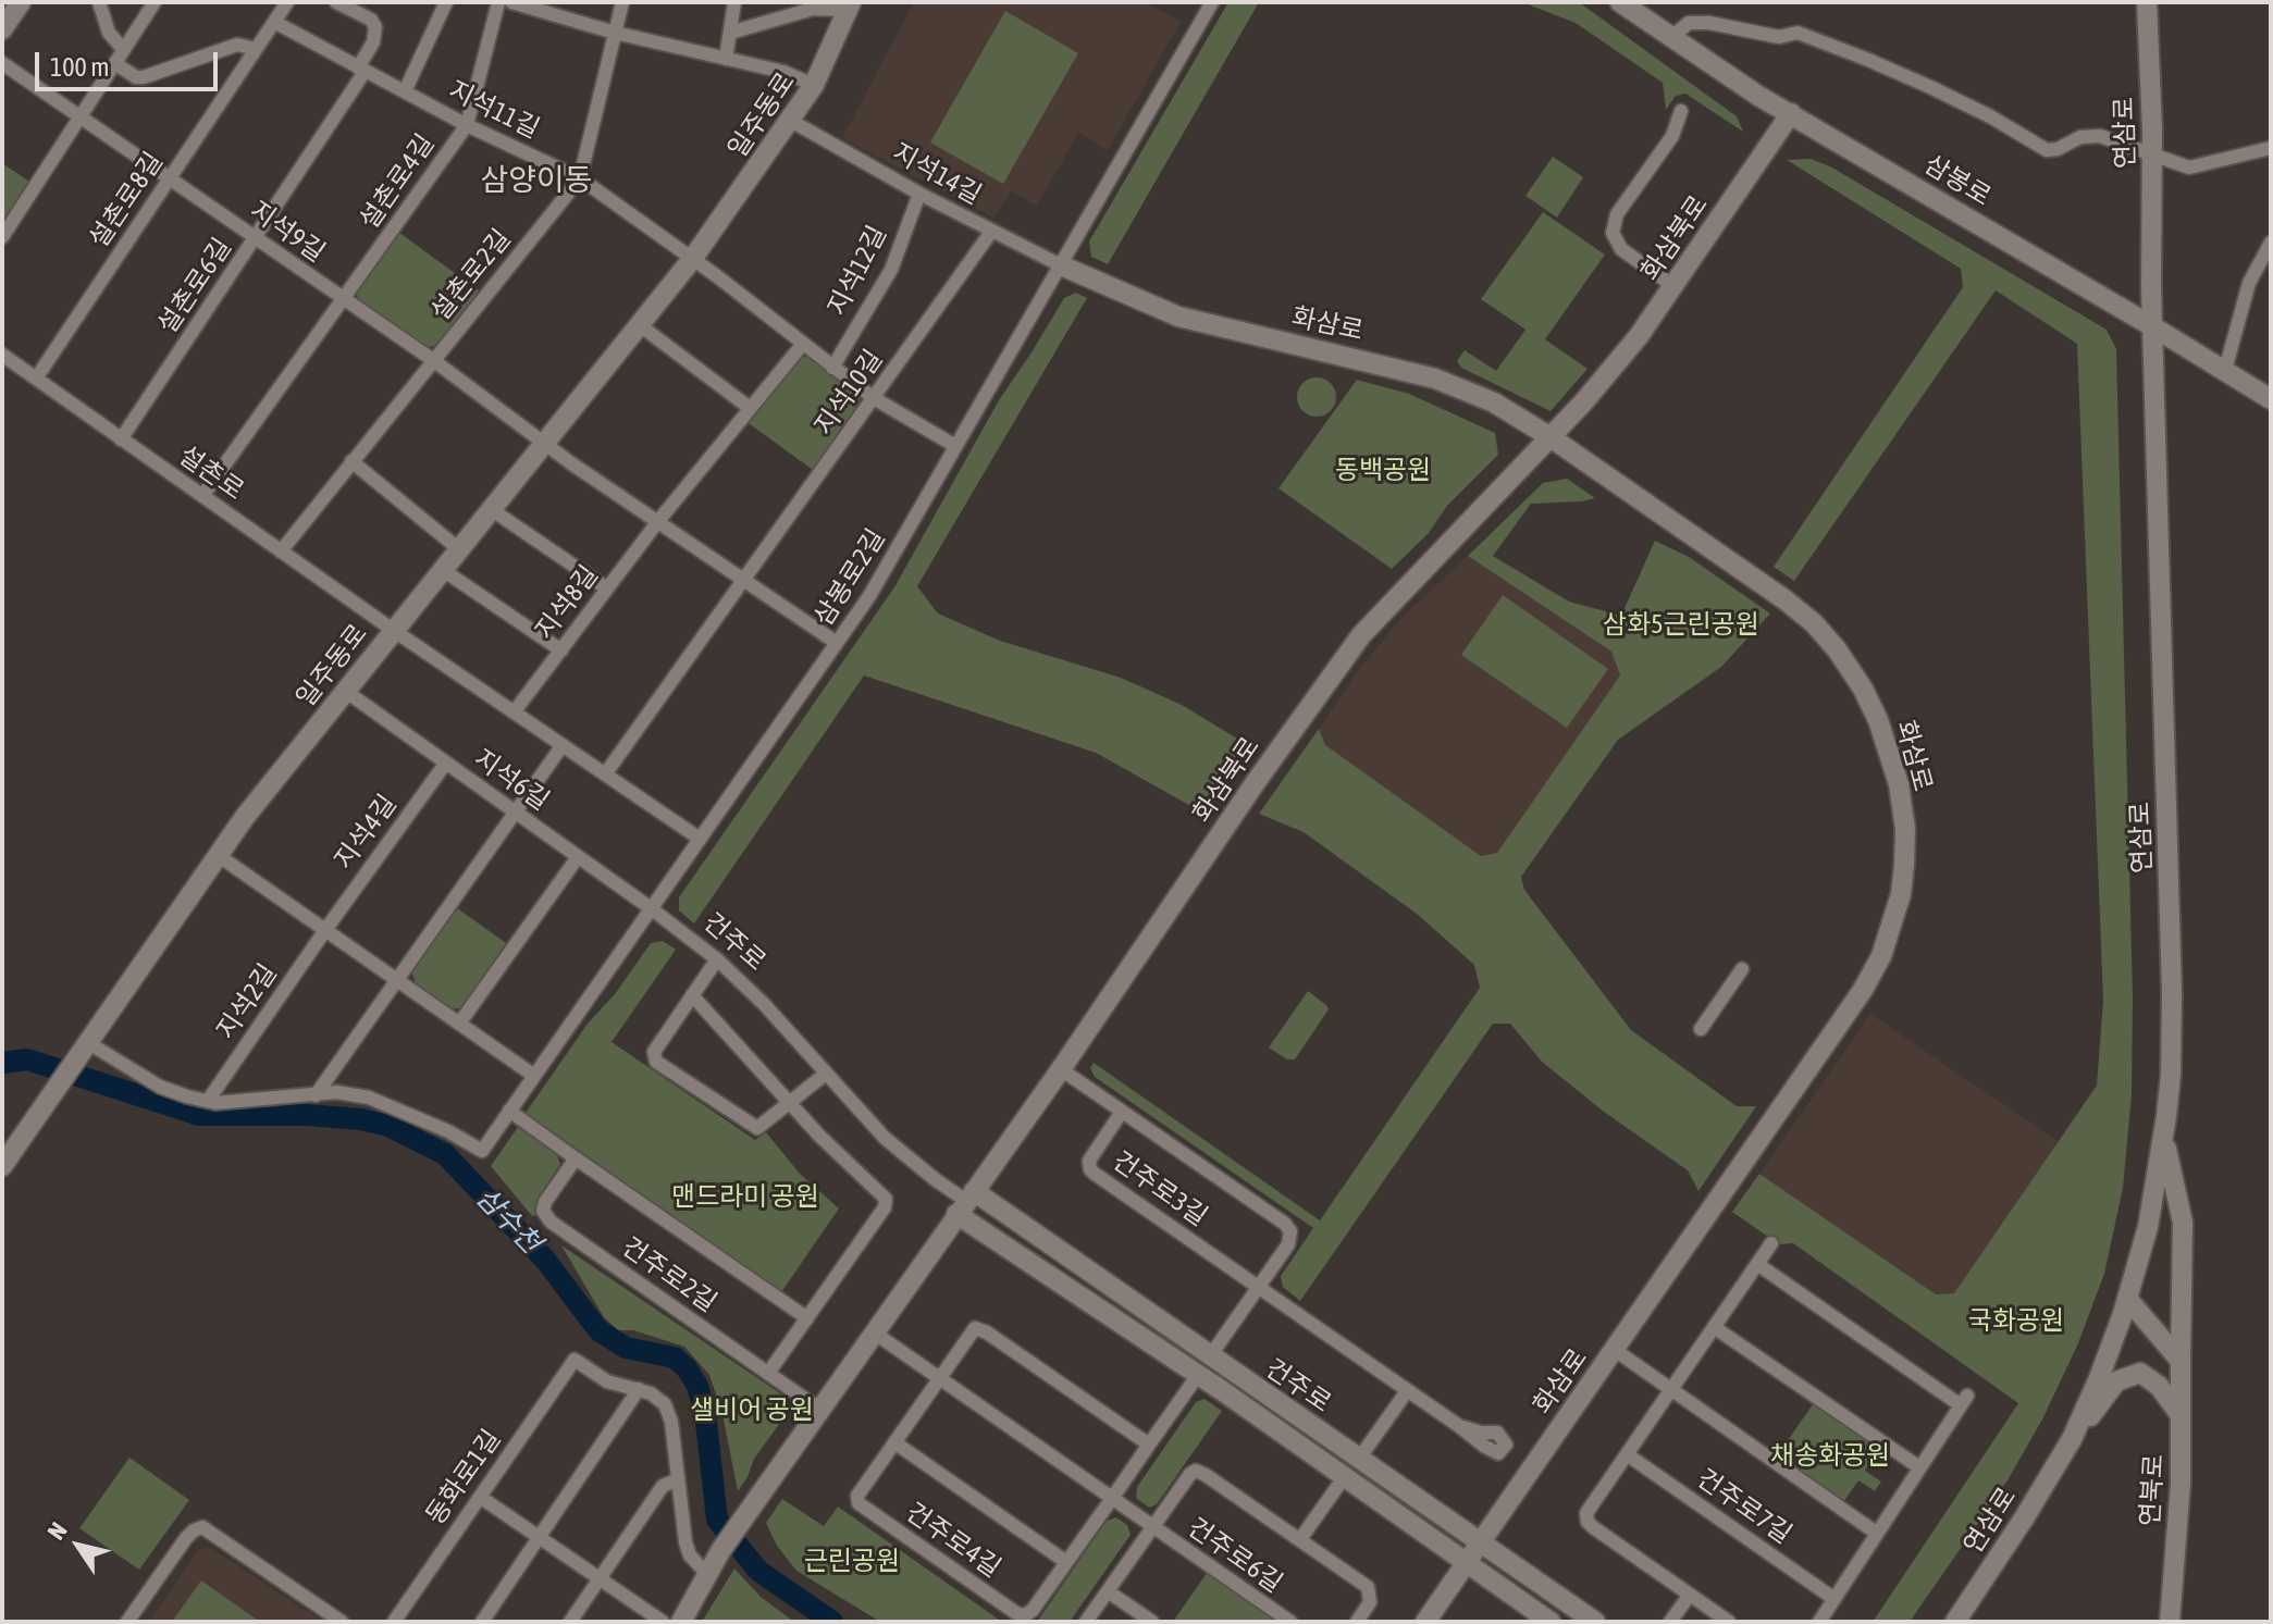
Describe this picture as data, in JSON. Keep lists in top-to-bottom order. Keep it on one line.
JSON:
{"streets":{"street":["지석11길","일주동로","연삼로","지석14길","삼봉로","설촌로4길","설촌로8길","지석9길","화삼북로","지석12길","설촌로2길","설촌로6길","화삼로","지석10길","설촌로","삼봉로2길","지석8길","지석6길","지석4길","건주로","지석2길","건주로3길","건주로2길","동화로1길","연북로","건주로7길","건주로4길","건주로6길"]},"crossings":[["지석11길","일주동로"],["지석11길","설촌로4길"],["지석11길","설촌로8길"],["지석11길","설촌로2길"],["지석11길","설촌로6길"],["일주동로","지석14길"],["일주동로","지석9길"],["일주동로","설촌로"],["일주동로","지석6길"],["연삼로","삼봉로"],["연삼로","연북로"],["지석14길","지석12길"],["지석14길","화삼로"],["지석14길","지석10길"],["지석14길","삼봉로2길"],["삼봉로","화삼북로"],["설촌로4길","지석9길"],["설촌로4길","설촌로"],["설촌로8길","지석9길"],["설촌로8길","설촌로"],["지석9길","설촌로2길"],["지석9길","설촌로6길"],["화삼북로","화삼로"],["화삼북로","건주로"],["화삼북로","건주로3길"],["화삼북로","건주로2길"],["설촌로2길","설촌로"],["설촌로6길","설촌로"],["화삼로","삼봉로2길"],["화삼로","건주로"],["화삼로","건주로7길"],["삼봉로2길","지석6길"],["삼봉로2길","건주로"],["삼봉로2길","건주로2길"],["지석6길","지석4길"],["지석6길","건주로"],["지석4길","지석2길"],["건주로","건주로3길"],["건주로","건주로4길"],["건주로","건주로6길"]],"districts":["삼양이동"],"water":["삼수천"],"parks":["동백공원","삼화5근린공원","맨드라미 공원","국화공원","샐비어 공원","채송화공원","근린공원"],"scale_bar":"100 m","north":"top left"}
